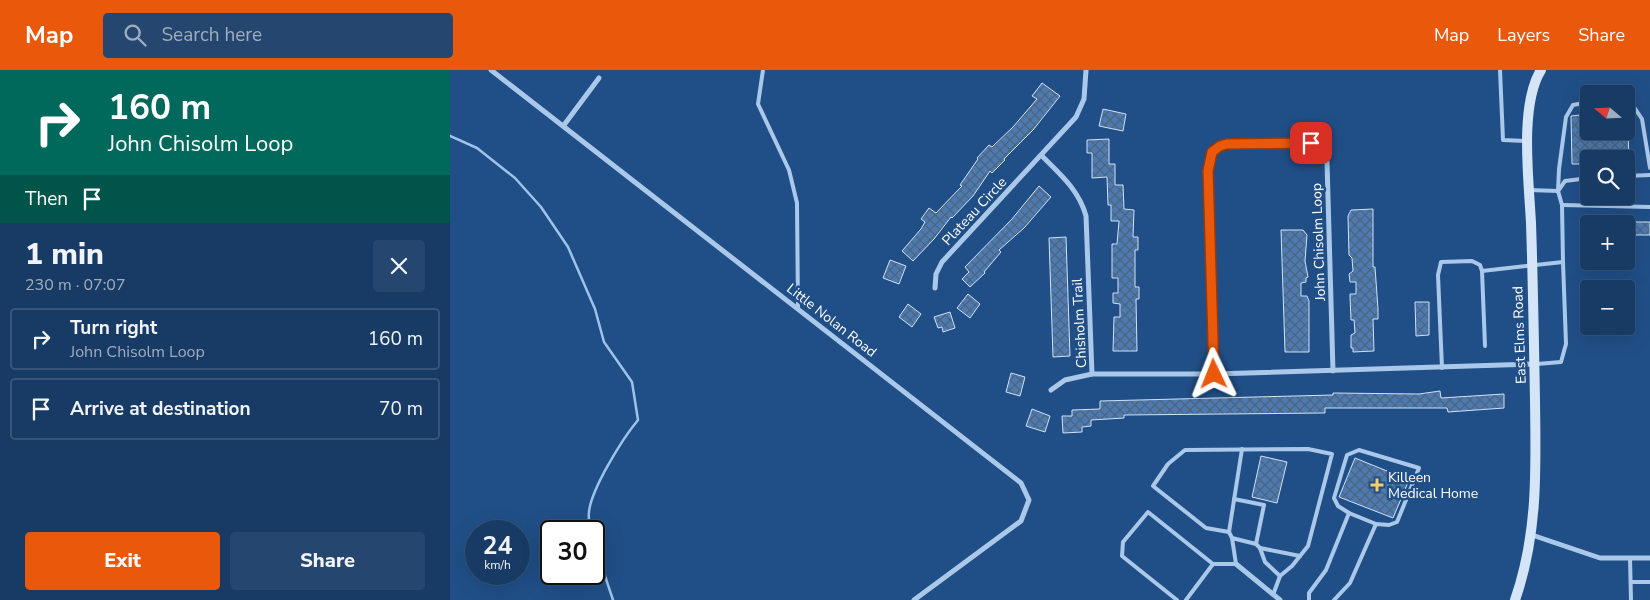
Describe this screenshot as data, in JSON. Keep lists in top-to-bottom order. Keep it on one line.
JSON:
{"streets":{"main road":["East Elms Road"],"street":["Plateau Circle","John Chisolm Loop","Little Nolan Road","Chisholm Trail"]},"crossings":[["Plateau Circle","Chisholm Trail"],["John Chisolm Loop","Chisholm Trail"],["Chisholm Trail","East Elms Road"]],"places":{"health":["Killeen Medical Home"]},"north":"left","page":{"header":"Map","search":"Search here","nav":["Map","Layers","Share"],"turn":["160 m","John Chisolm Loop"],"map_buttons":["+","−"],"then":"Then","heading":["1 min","230 m · 07:07"],"list":[{"name":"Turn right","note":"John Chisolm Loop","value":"160 m"},{"name":"Arrive at destination","value":"70 m"}],"speed":"24 km/h","limit":"30","buttons":["Exit","Share"]}}
